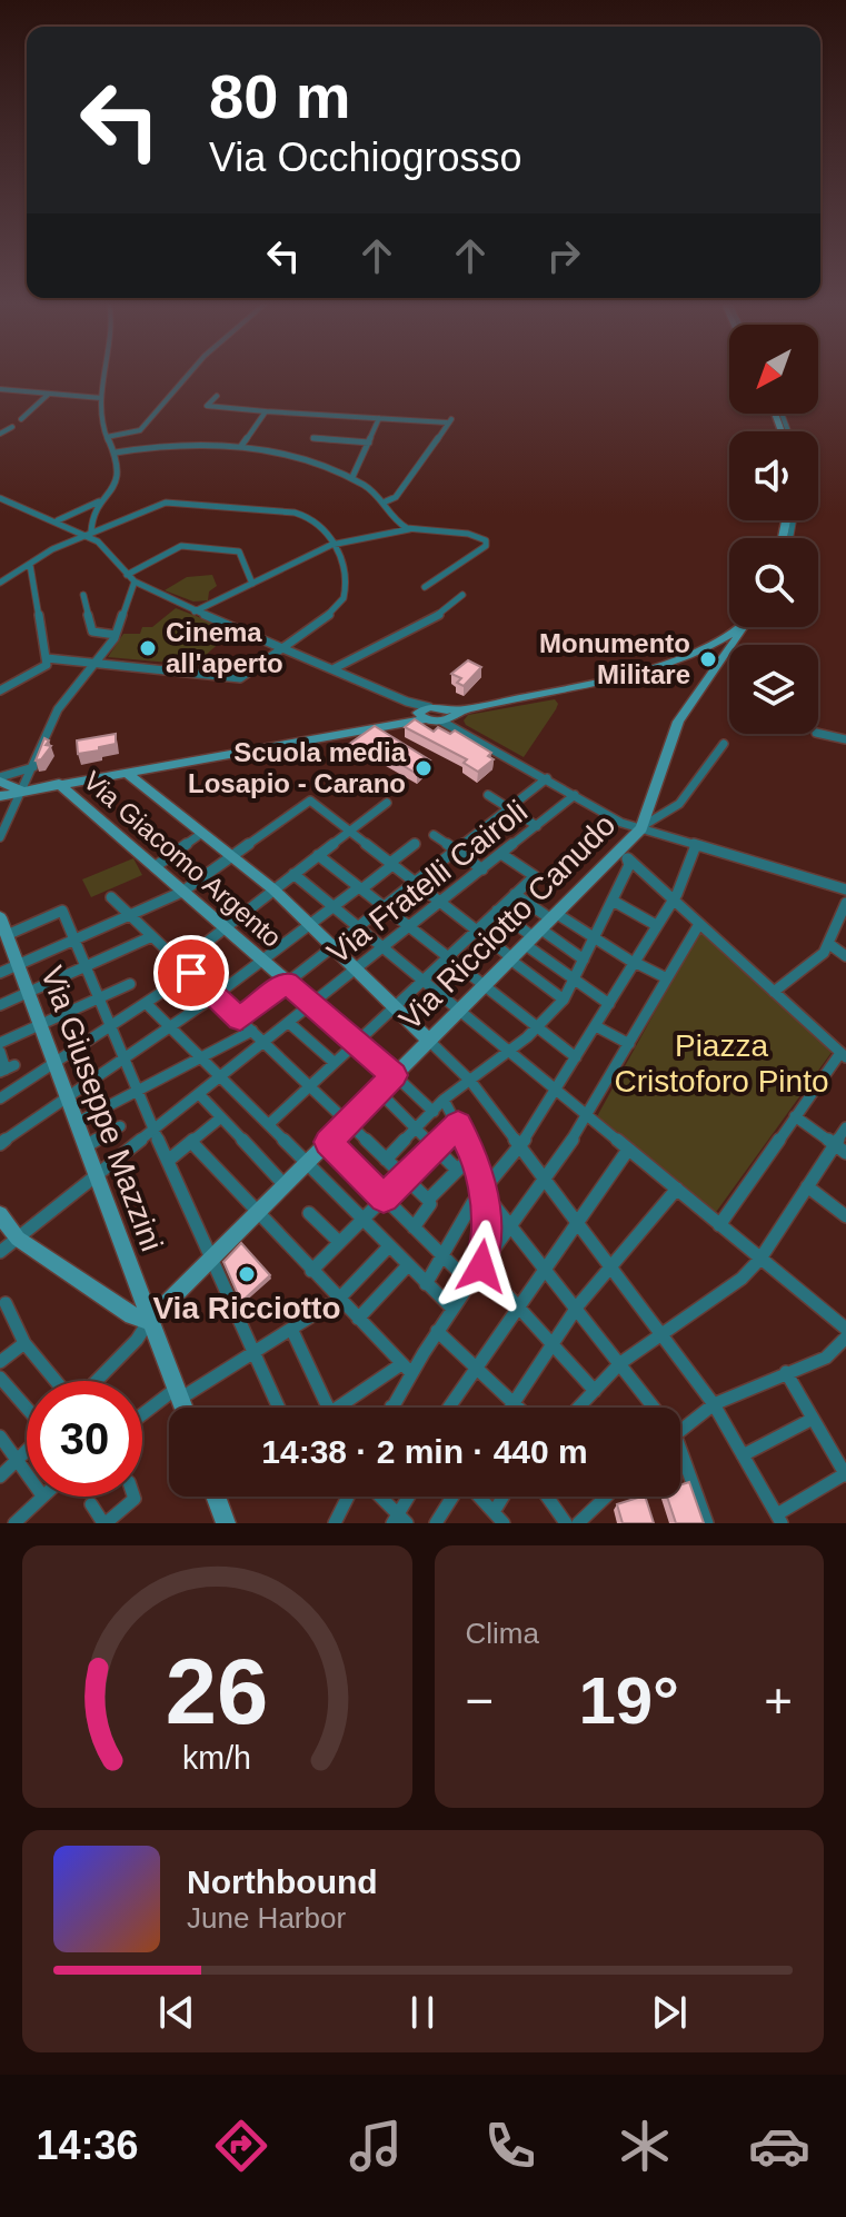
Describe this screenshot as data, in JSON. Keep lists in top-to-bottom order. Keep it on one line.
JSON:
{"streets":{"main road":["Via Giacomo Argento","Via Ricciotto Canudo","Via Giuseppe Mazzini"],"street":["Via Fratelli Cairoli"]},"crossings":[["Via Giacomo Argento","Via Fratelli Cairoli"],["Via Giacomo Argento","Via Ricciotto Canudo"],["Via Fratelli Cairoli","Via Giuseppe Mazzini"],["Via Ricciotto Canudo","Via Giuseppe Mazzini"]],"parks":["Piazza Cristoforo Pinto"],"places":["Cinema all'aperto","Monumento Militare","Scuola media Losapio - Carano","Via Ricciotto"],"north":"bottom left","page":{"turn":["80 m","Via Occhiogrosso"],"limit":"30","trip":"14:38 · 2 min · 440 m","tile":"Clima","heat":["−","19°","+"],"song":["Northbound","June Harbor"],"tabs":"14:36","gauge":["26","km/h"]}}
